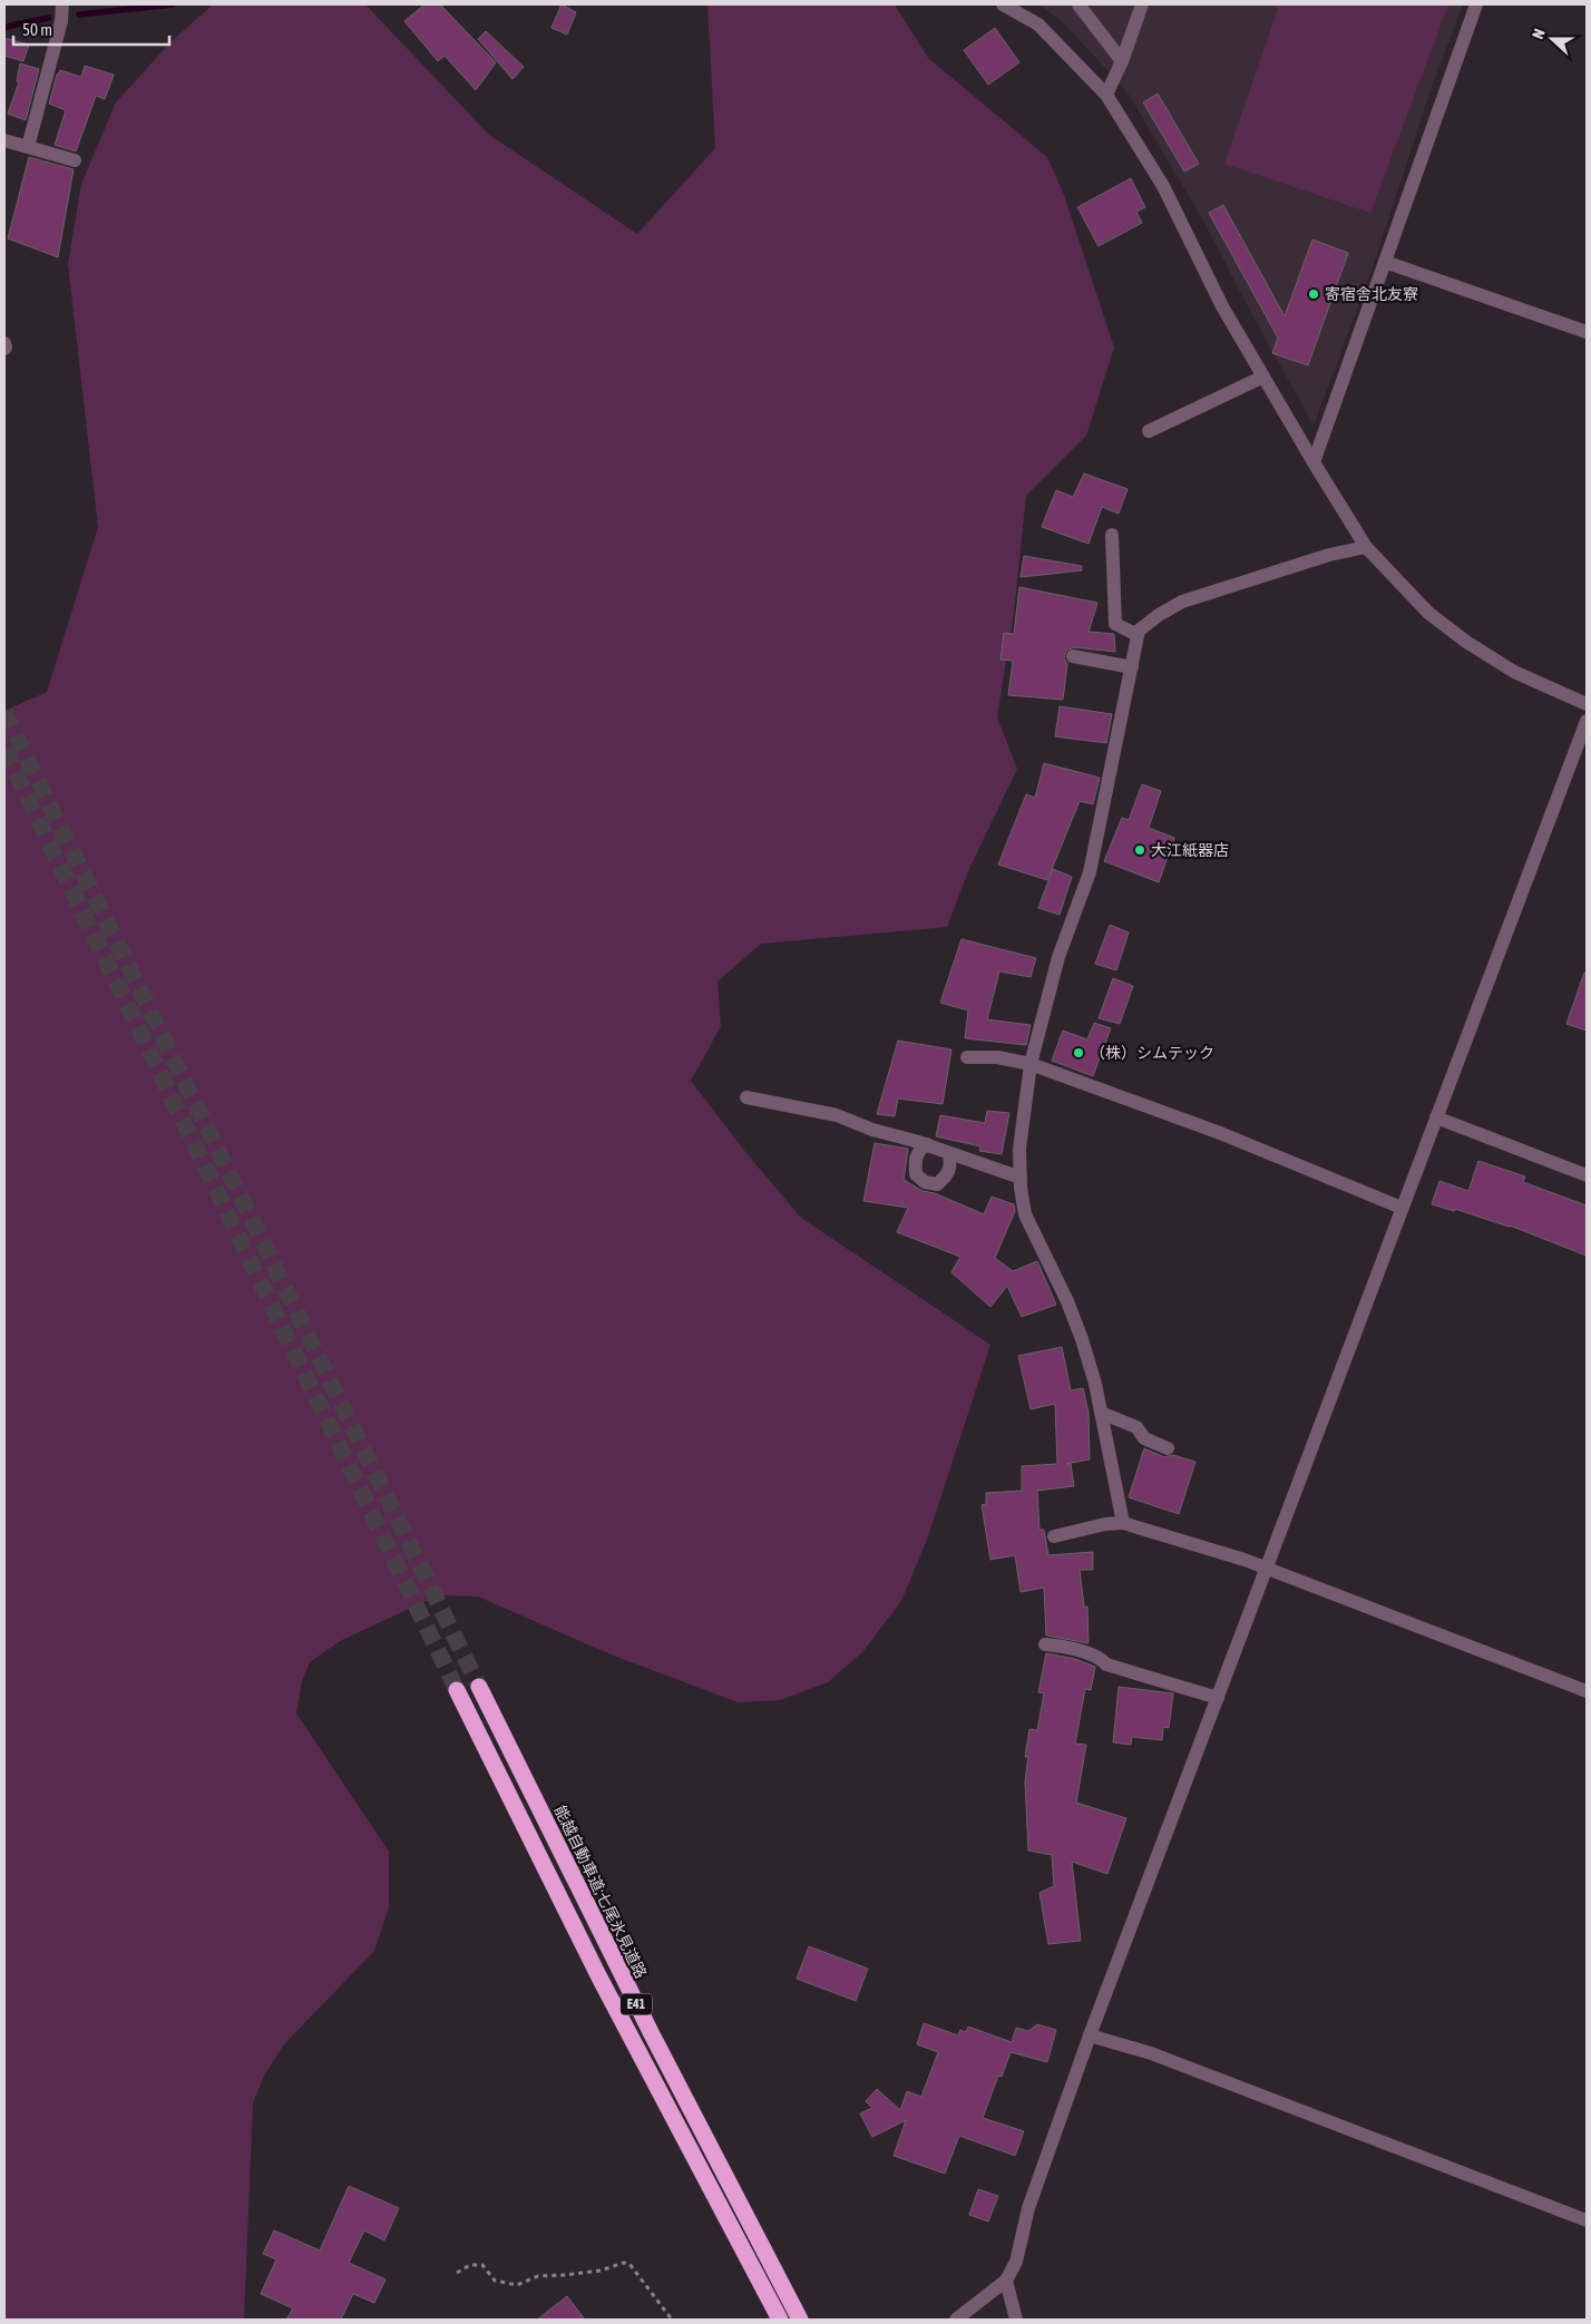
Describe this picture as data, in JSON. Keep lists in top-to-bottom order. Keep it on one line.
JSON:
{"streets":{"highway":["能越自動車道;七尾氷見道路","E41"]},"places":["寄宿舎北友寮","大江紙器店","（株）シムテック"],"scale_bar":"50 m","north":"left"}
